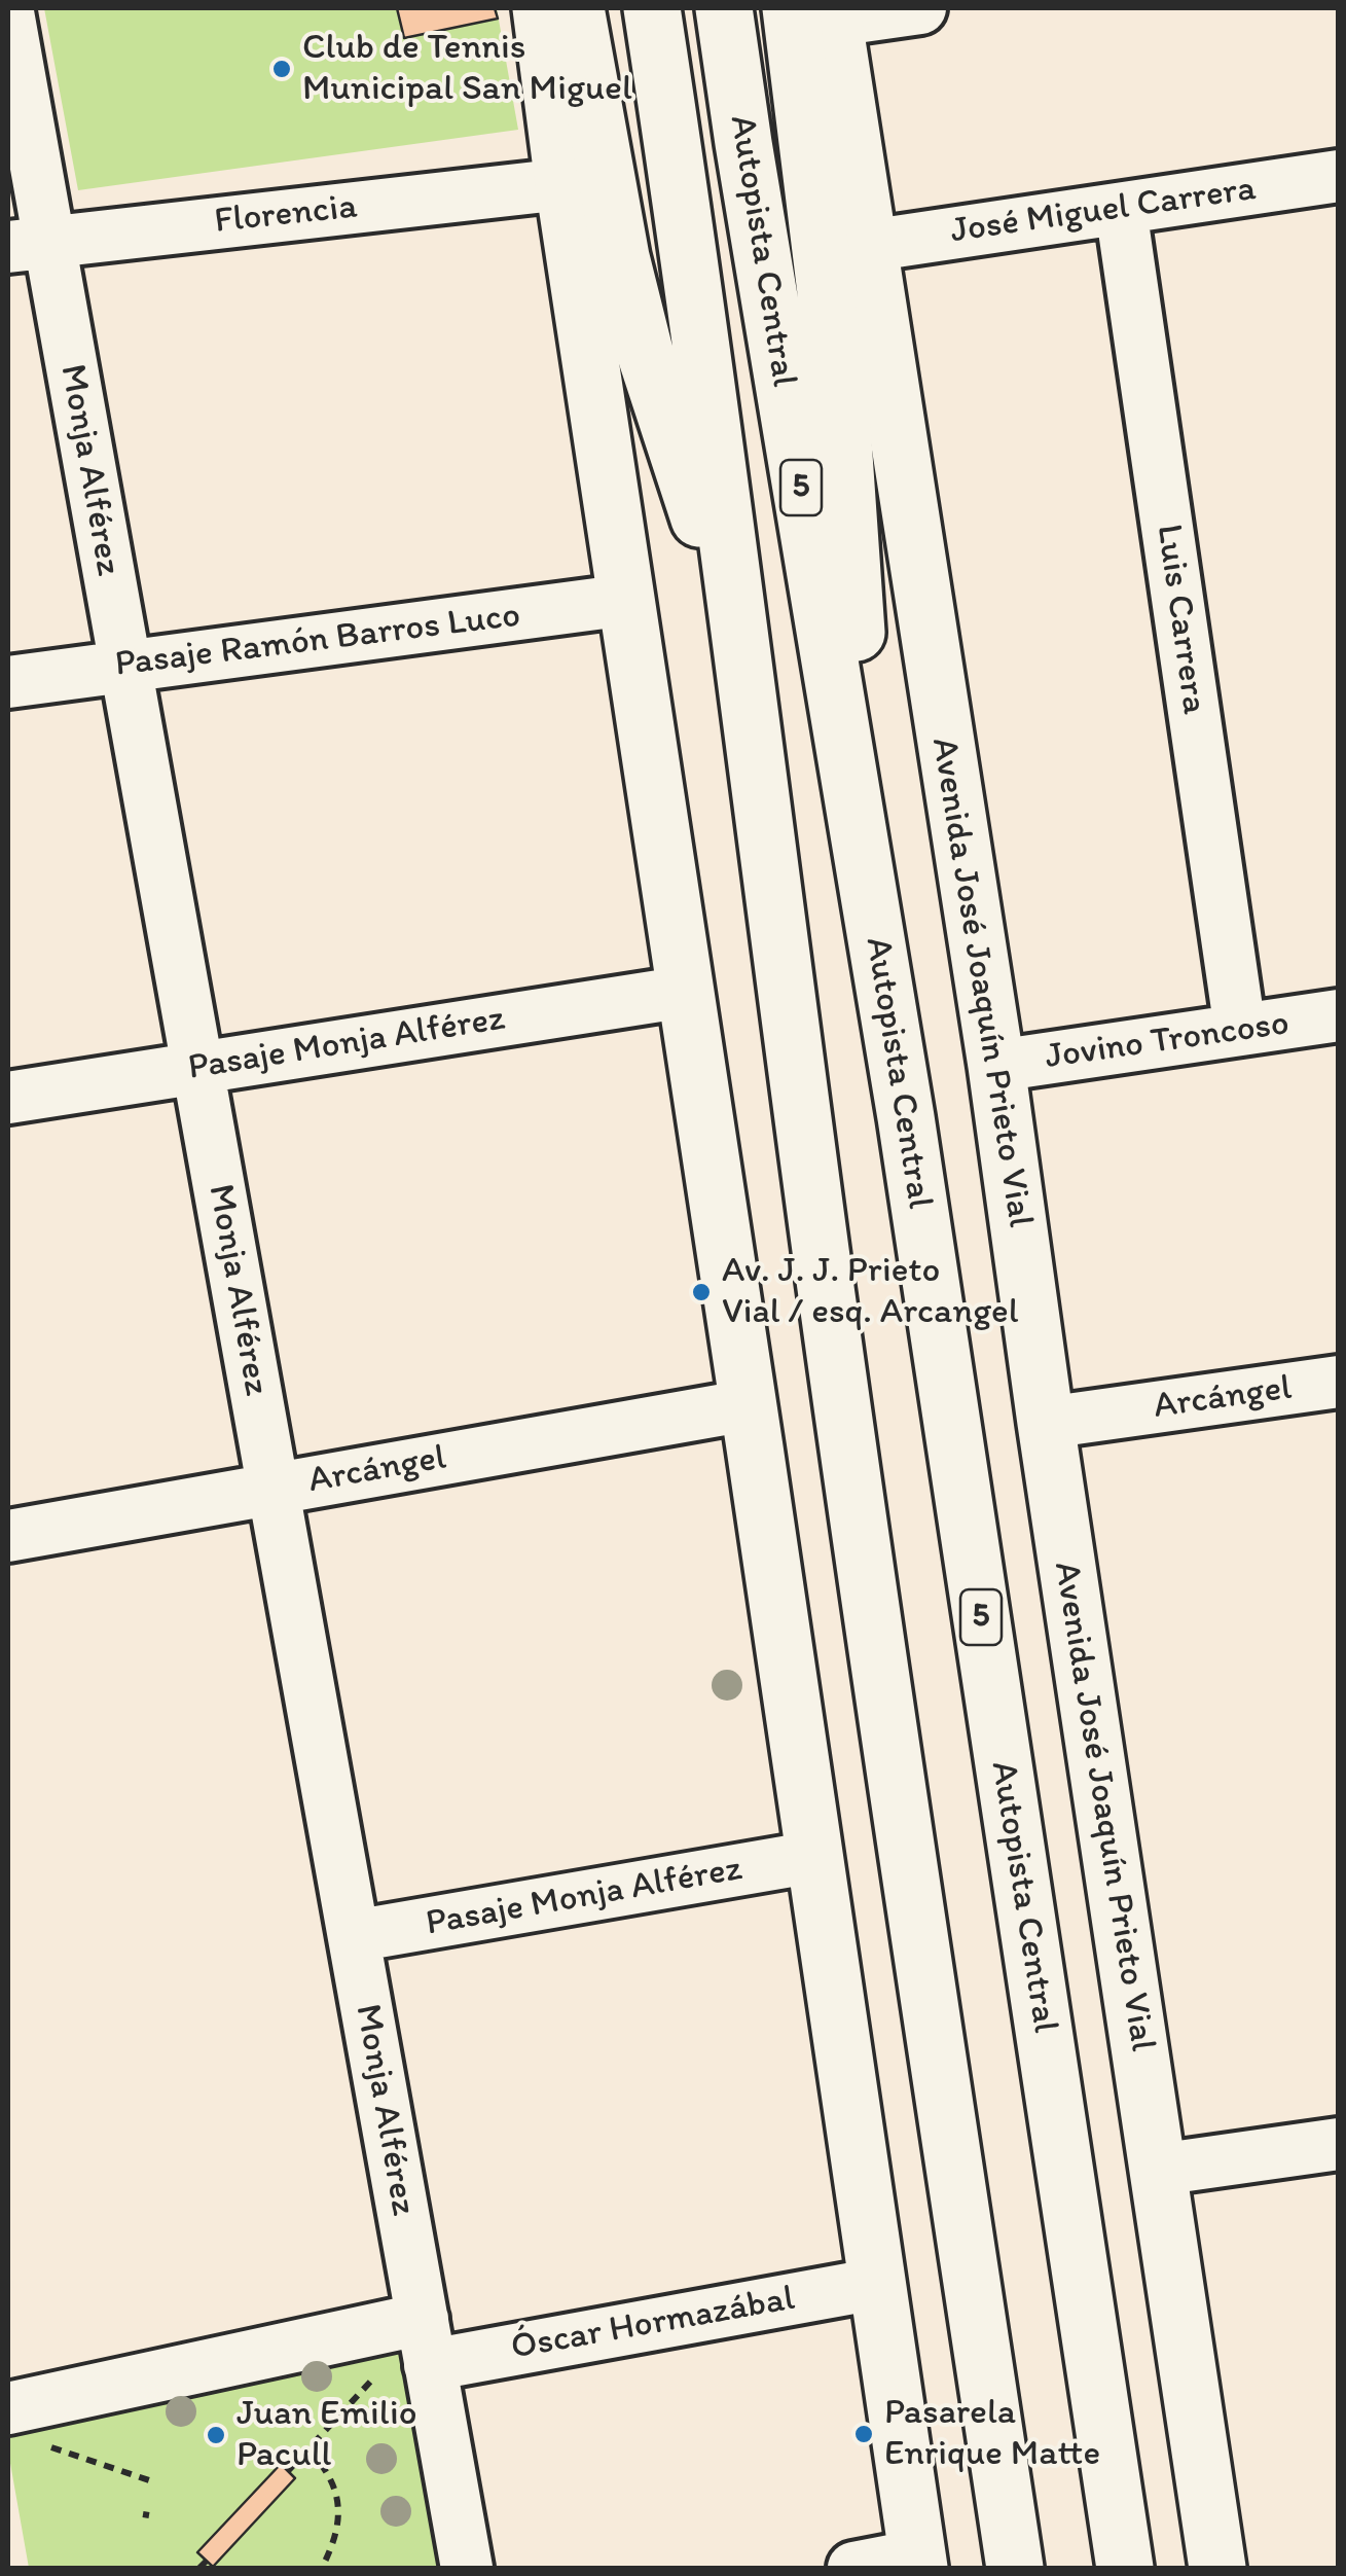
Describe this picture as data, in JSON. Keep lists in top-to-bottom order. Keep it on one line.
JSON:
{"streets":{"main road":["Autopista Central","5","Avenida José Joaquín Prieto Vial"],"street":["José Miguel Carrera","Florencia","Monja Alférez","Luis Carrera","Pasaje Ramón Barros Luco","Jovino Troncoso","Pasaje Monja Alférez","Arcángel","Óscar Hormazábal"]},"crossings":[["José Miguel Carrera","Luis Carrera"],["José Miguel Carrera","Avenida José Joaquín Prieto Vial"],["Florencia","Monja Alférez"],["Monja Alférez","Pasaje Ramón Barros Luco"],["Monja Alférez","Pasaje Monja Alférez"],["Monja Alférez","Arcángel"],["Monja Alférez","Óscar Hormazábal"],["Luis Carrera","Jovino Troncoso"],["Avenida José Joaquín Prieto Vial","Jovino Troncoso"],["Avenida José Joaquín Prieto Vial","Arcángel"]],"places":["Club de Tennis Municipal San Miguel","Av. J. J. Prieto Vial / esq. Arcangel","Pasarela Enrique Matte","Juan Emilio Pacull"]}
